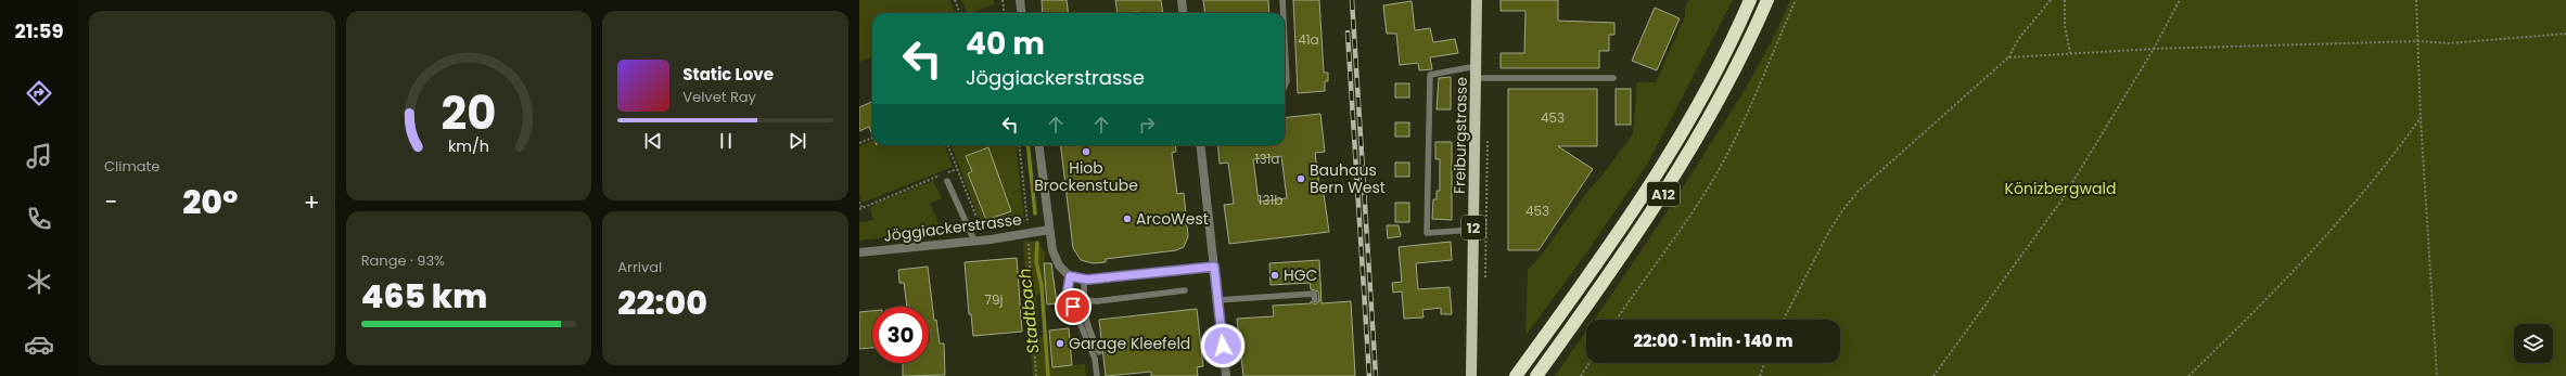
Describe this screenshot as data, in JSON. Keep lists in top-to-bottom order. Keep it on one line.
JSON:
{"streets":{"highway":["A12"],"main road":["Freiburgstrasse","12"],"street":["Jöggiackerstrasse"]},"water":["Stadtbach"],"parks":["Könizbergwald"],"places":["Hiob Brockenstube","Bauhaus Bern West","ArcoWest","HGC","Garage Kleefeld"],"house_numbers":["41a","453","131a","131b","453","79j"],"page":{"tabs":"21:59","tile":["Climate",["Range · 93%","465 km"],["Arrival","22:00"]],"turn":["40 m","Jöggiackerstrasse"],"song":["Static Love","Velvet Ray"],"heat":["−","20°","+"],"limit":"30","trip":"22:00 · 1 min · 140 m","gauge":["20","km/h"]}}
